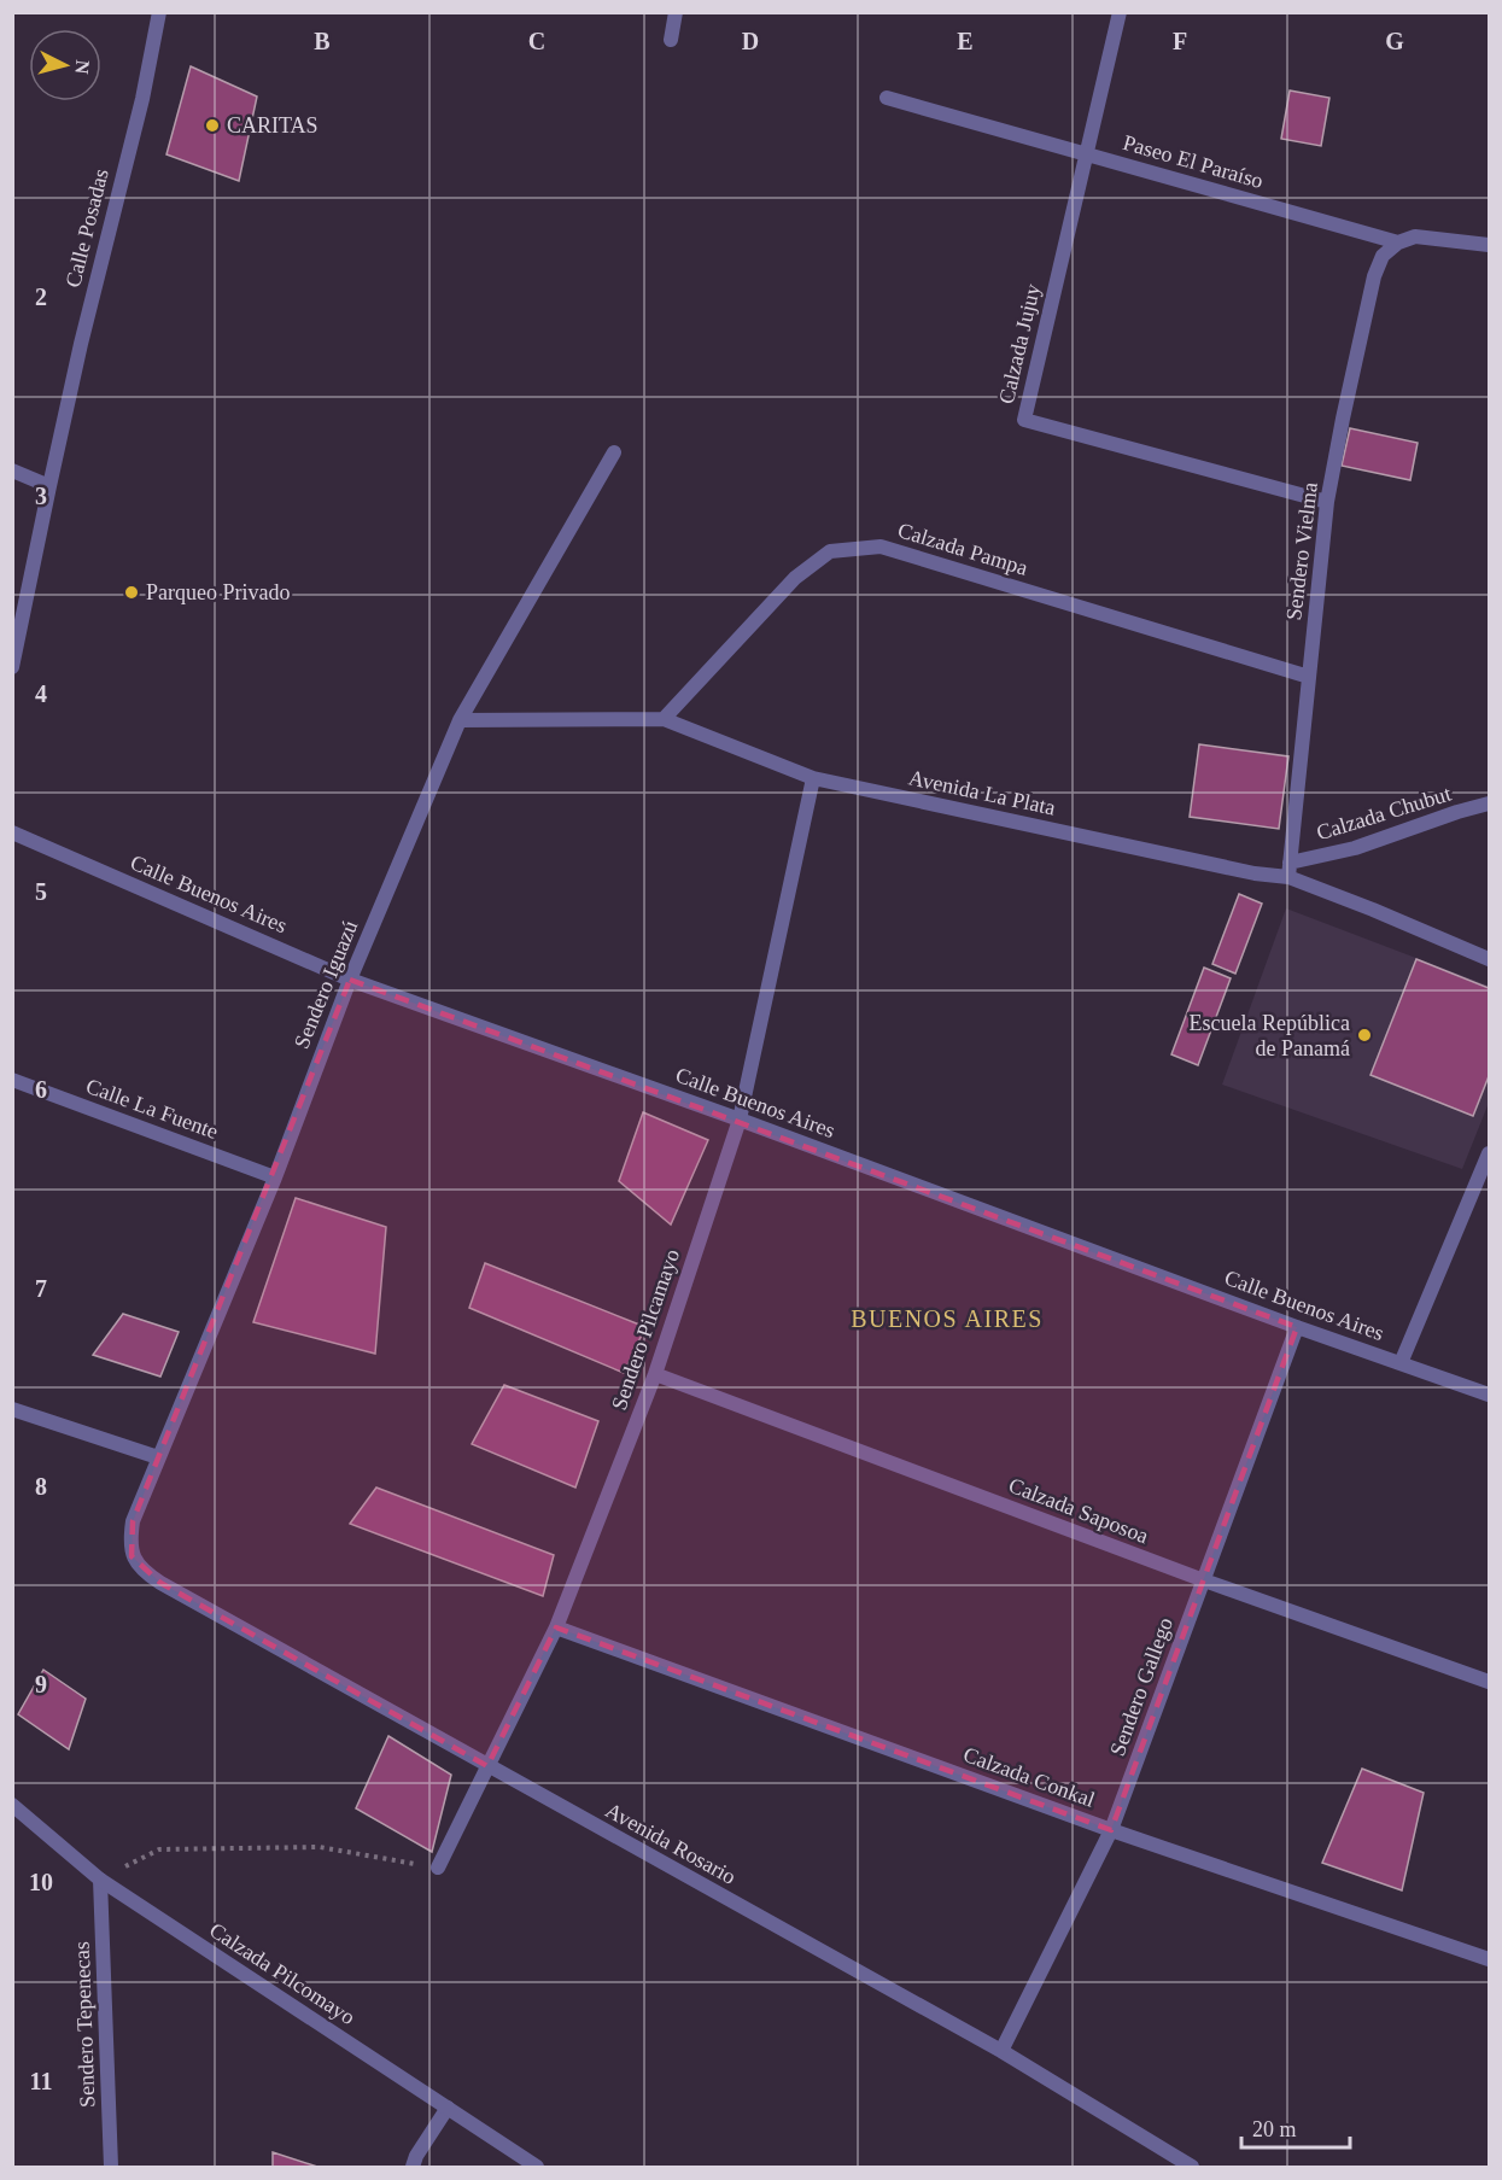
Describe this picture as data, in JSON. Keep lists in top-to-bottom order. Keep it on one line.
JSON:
{"streets":{"street":["Paseo El Paraíso","Calle Posadas","Calzada Jujuy","Calzada Pampa","Sendero Vielma","Avenida La Plata","Calzada Chubut","Calle Buenos Aires","Sendero Iguazú","Calle La Fuente","Sendero Pilcamayo","Calzada Saposoa","Sendero Gallego","Calzada Conkal","Avenida Rosario","Calzada Pilcomayo","Sendero Tepenecas"]},"crossings":[["Paseo El Paraíso","Calzada Jujuy"],["Paseo El Paraíso","Sendero Vielma"],["Calzada Jujuy","Sendero Vielma"],["Calzada Pampa","Sendero Vielma"],["Calzada Pampa","Avenida La Plata"],["Sendero Vielma","Avenida La Plata"],["Sendero Vielma","Calzada Chubut"],["Avenida La Plata","Calzada Chubut"],["Avenida La Plata","Sendero Iguazú"],["Avenida La Plata","Sendero Pilcamayo"],["Calle Buenos Aires","Sendero Iguazú"],["Calle Buenos Aires","Sendero Pilcamayo"],["Calle Buenos Aires","Sendero Gallego"],["Sendero Iguazú","Calle La Fuente"],["Sendero Iguazú","Avenida Rosario"],["Sendero Pilcamayo","Calzada Saposoa"],["Sendero Pilcamayo","Calzada Conkal"],["Sendero Pilcamayo","Avenida Rosario"],["Calzada Saposoa","Sendero Gallego"],["Sendero Gallego","Calzada Conkal"],["Sendero Gallego","Avenida Rosario"],["Calzada Pilcomayo","Sendero Tepenecas"]],"districts":["BUENOS AIRES"],"places":["CARITAS","Parqueo Privado","Escuela República de Panamá"],"scale_bar":"20 m","north":"right","grid":{"columns":["B","C","D","E","F","G"],"rows":["2","3","4","5","6","7","8","9","10","11"]}}
